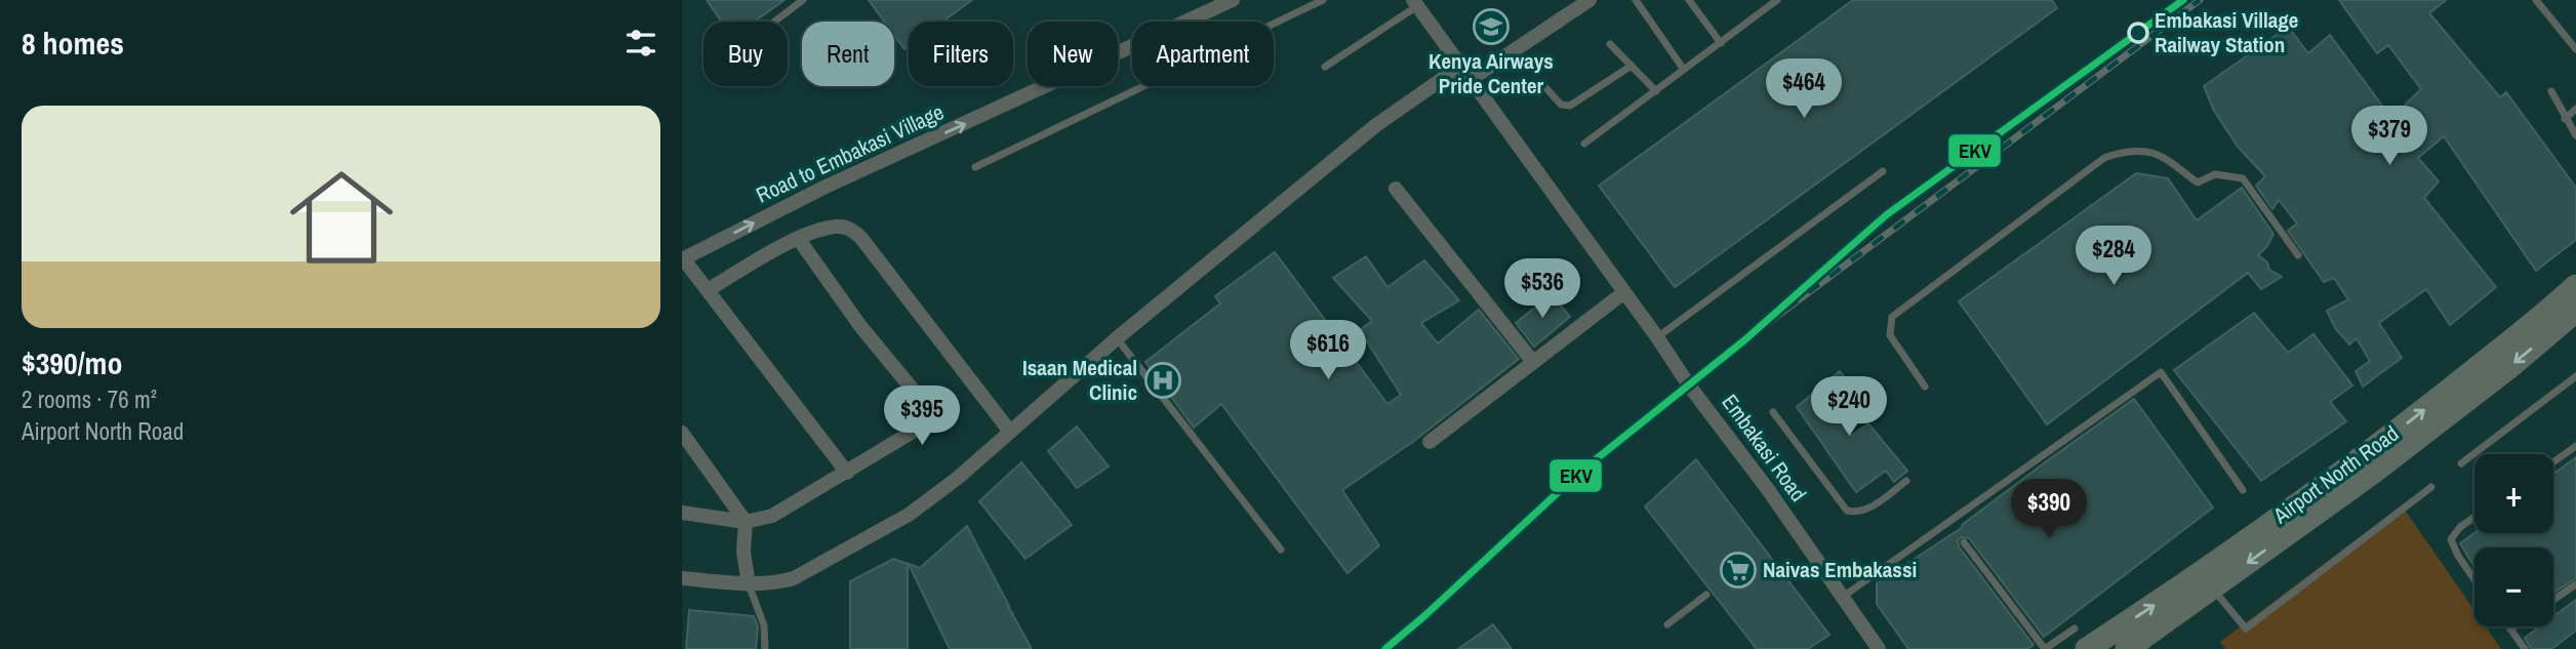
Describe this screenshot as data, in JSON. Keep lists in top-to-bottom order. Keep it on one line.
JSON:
{"streets":{"main road":["Airport North Road"],"street":["Road to Embakasi Village","Embakasi Road"]},"one_way":["Road to Embakasi Village"],"places":{"school or university":["Kenya Airways Pride Center"],"other":["Embakasi Village Railway Station"],"hospital":["Isaan Medical Clinic"],"supermarket":["Naivas Embakassi"]},"lines":["transit line EKV"],"page":{"heading":"8 homes","chip":["Buy","Rent","Filters","New","Apartment"],"price":["$464","$379","$284","$536","$616","$240","$395","$390"],"list":[{"name":"$390/mo","note":"2 rooms · 76 m² · Airport North Road"}],"map_buttons":["+","−"]}}
